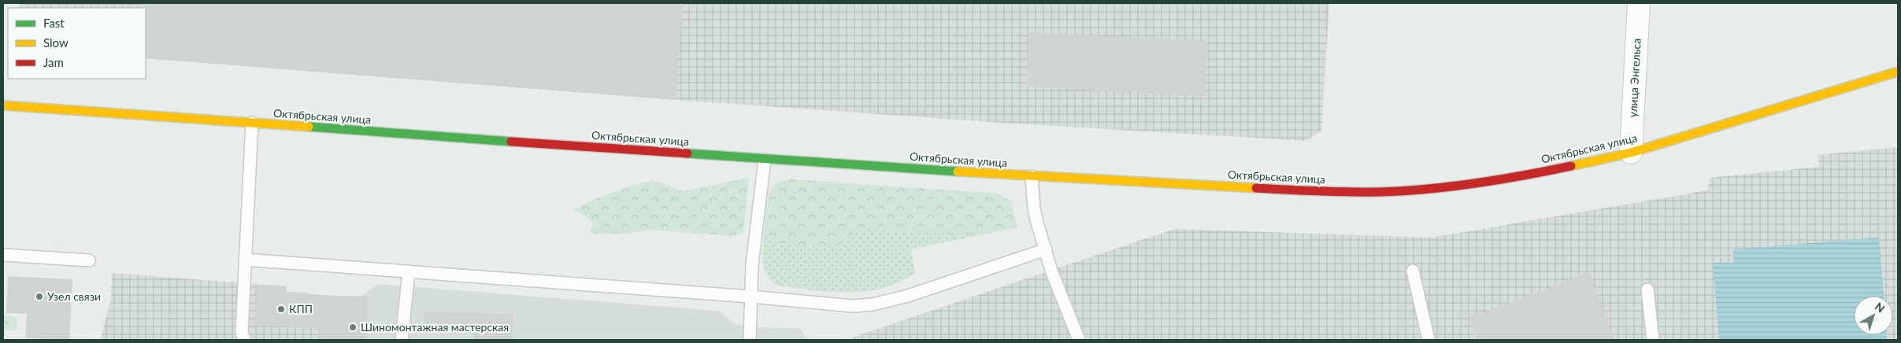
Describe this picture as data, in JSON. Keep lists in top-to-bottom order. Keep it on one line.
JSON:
{"streets":{"main road":["Октябрьская улица"],"street":["улица Энгельса"]},"crossings":[["улица Энгельса","Октябрьская улица"]],"places":["Узел связи","КПП","Шиномонтажная мастерская"],"legend":["Fast","Slow","Jam"],"north":"top right"}
